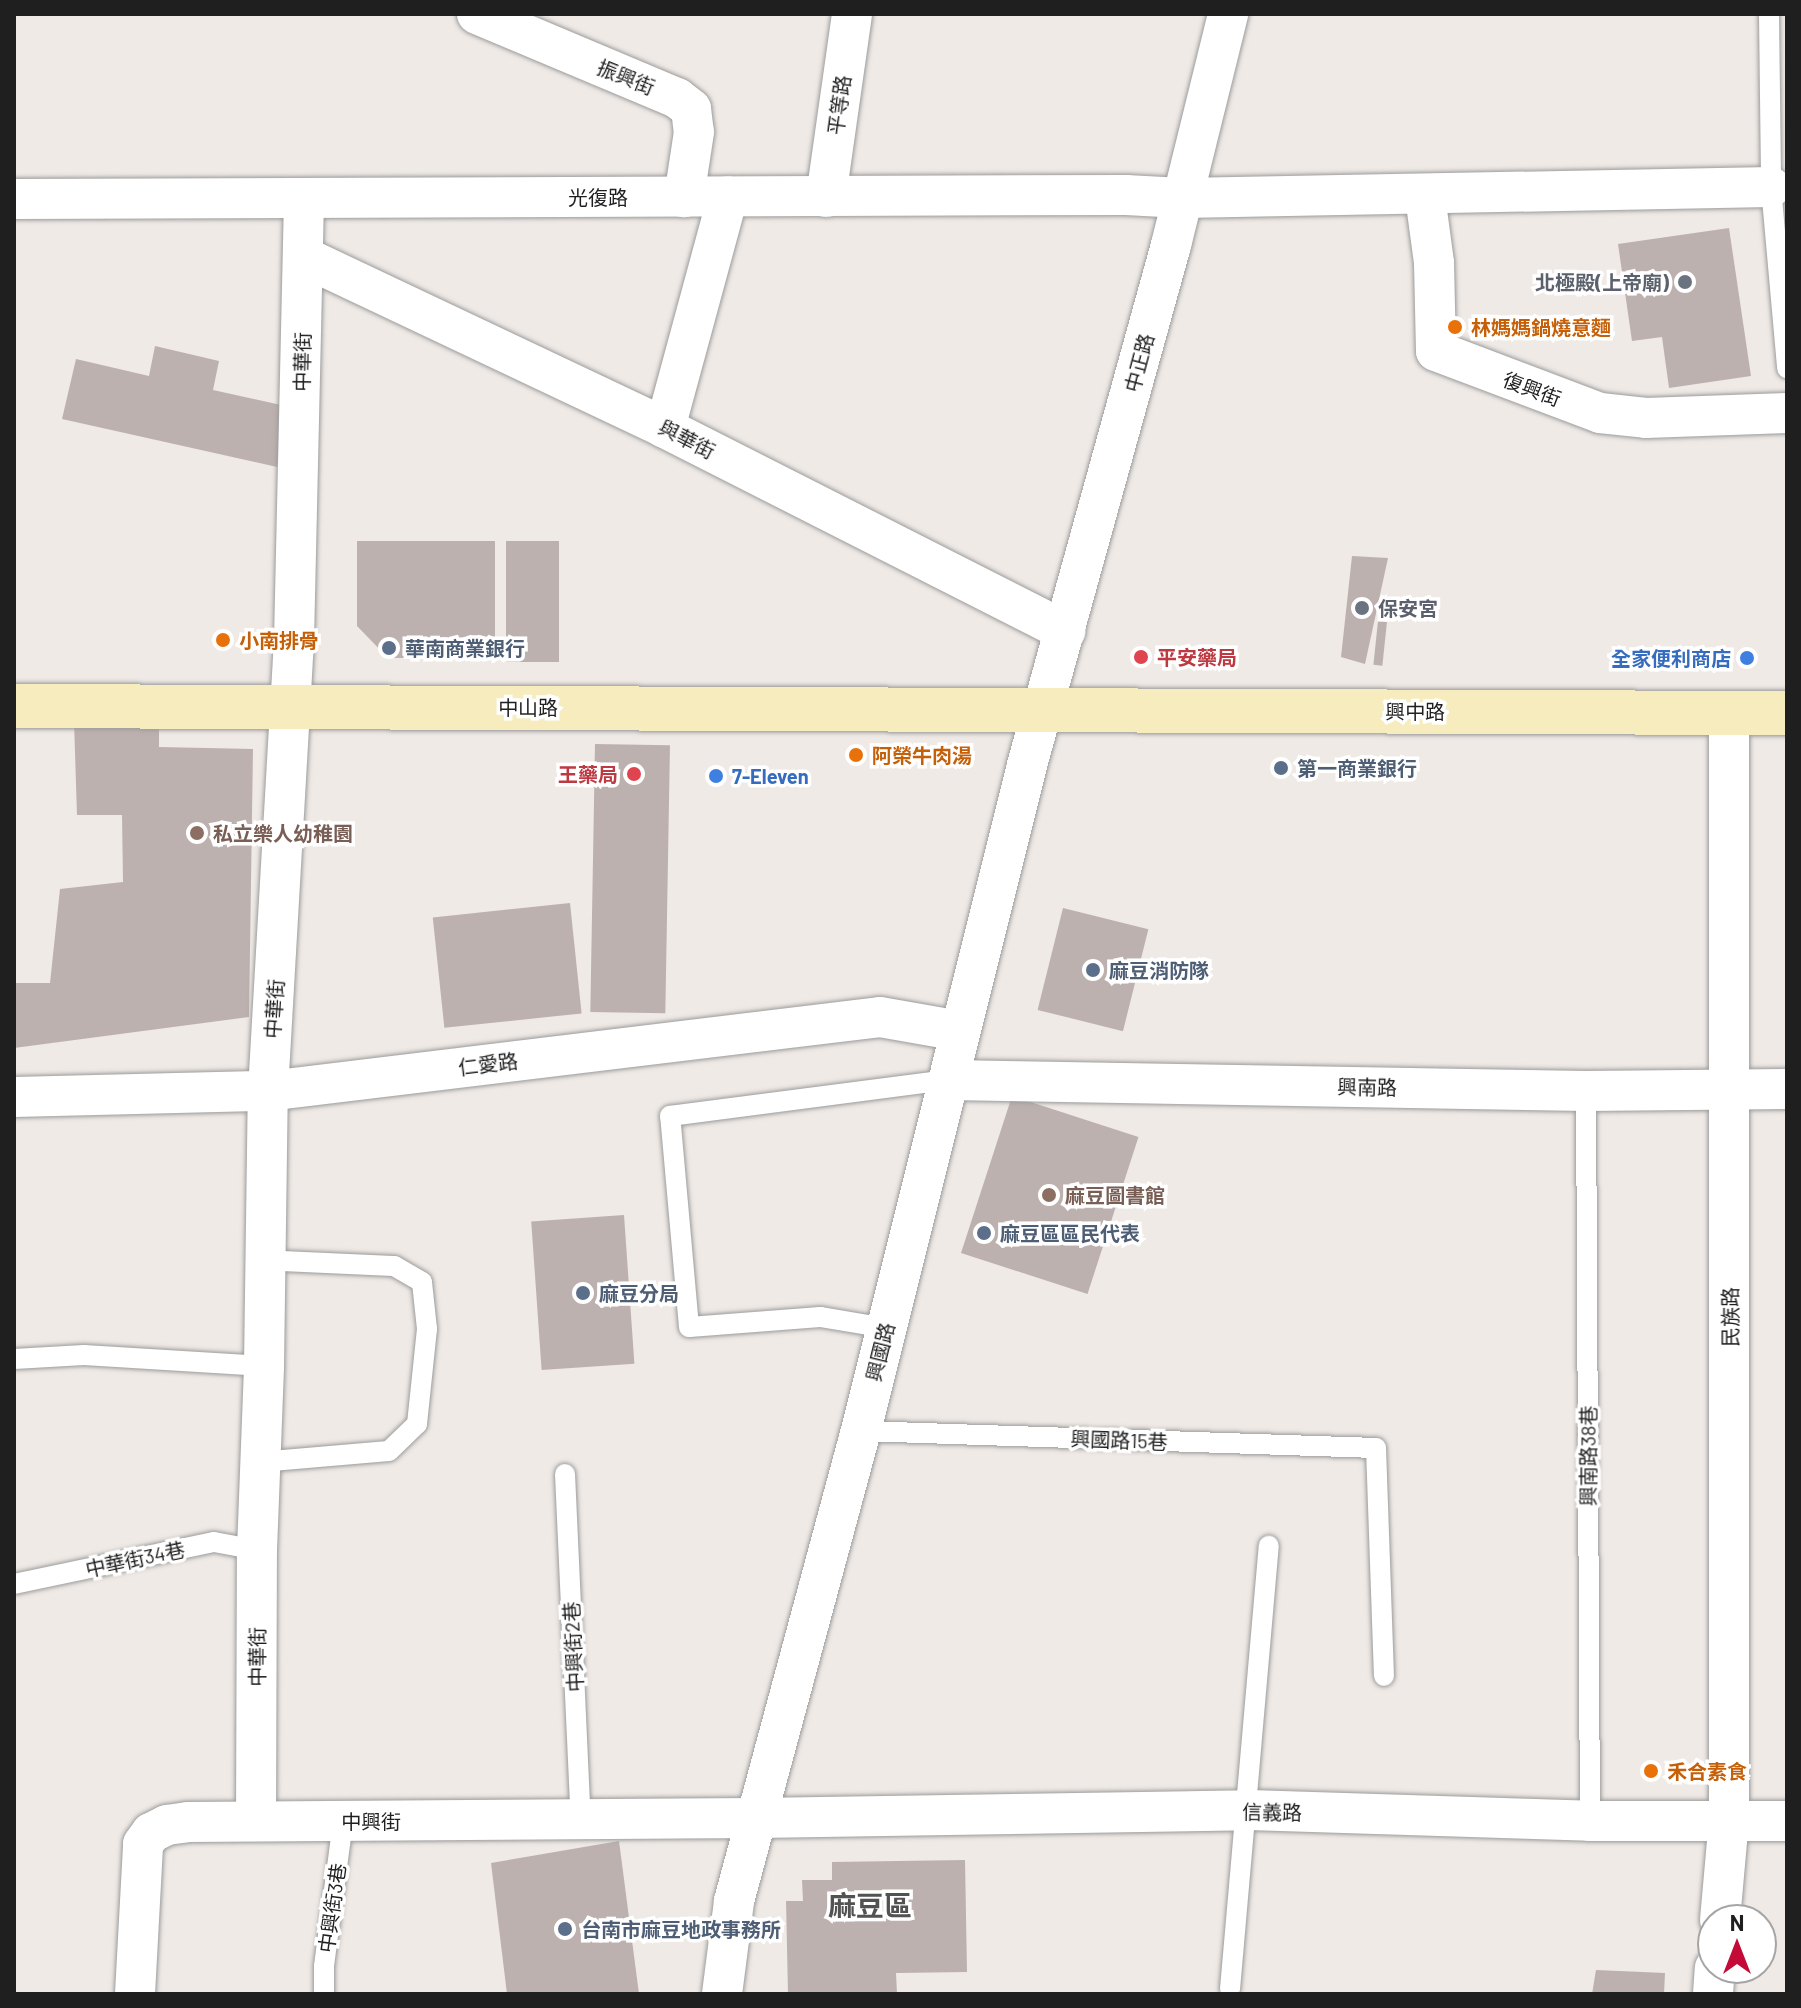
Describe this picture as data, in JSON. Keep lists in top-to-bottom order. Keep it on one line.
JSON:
{"streets":{"main road":["中山路","興中路"],"street":["振興街","平等路","光復路","中華街","中正路","復興街","與華街","仁愛路","興南路","民族路","興國路","信義路","中興街"],"lane":["興國路15巷","興南路38巷","中華街34巷","中興街2巷","中興街3巷"]},"crossings":[["振興街","光復路"],["平等路","光復路"],["光復路","中華街"],["光復路","中正路"],["中華街","與華街"],["中華街","中山路"],["中華街","仁愛路"],["中華街","中華街34巷"],["中華街","中興街"],["中正路","與華街"],["中正路","中山路"],["中正路","興中路"],["中正路","興國路"],["中山路","興中路"],["中山路","興國路"],["興中路","民族路"],["興中路","興國路"],["仁愛路","興國路"],["興南路","民族路"],["興南路","興國路"],["興南路","興南路38巷"],["民族路","信義路"],["興國路","興國路15巷"],["興國路","信義路"],["興國路","中興街"],["興南路38巷","信義路"],["中興街2巷","中興街"],["信義路","中興街"],["中興街","中興街3巷"]],"districts":["麻豆區"],"places":["北極殿(上帝廟)","林媽媽鍋燒意麵","保安宮","小南排骨","華南商業銀行","平安藥局","全家便利商店","阿榮牛肉湯","第一商業銀行","王藥局","7-Eleven","私立樂人幼稚園","麻豆消防隊","麻豆圖書館","麻豆區區民代表","麻豆分局","禾合素食","台南市麻豆地政事務所"],"north":"top"}
